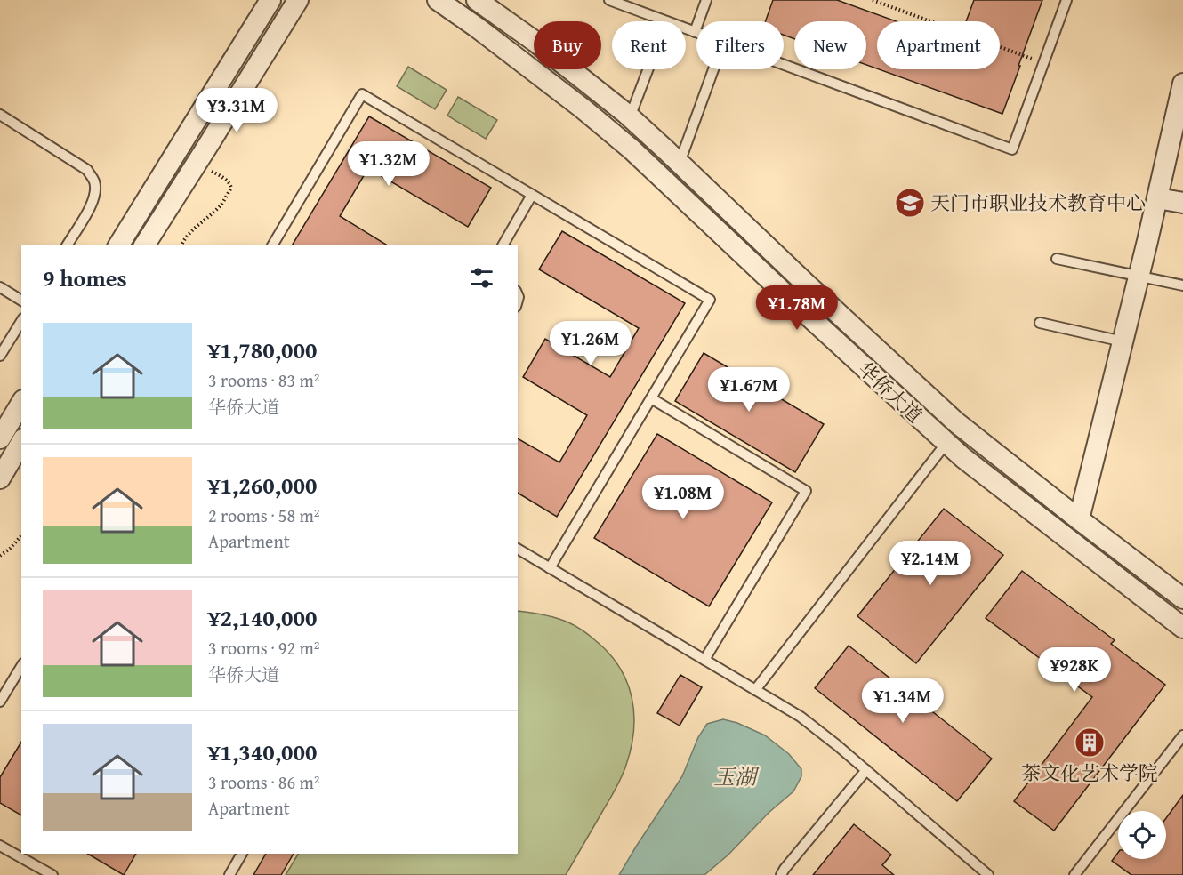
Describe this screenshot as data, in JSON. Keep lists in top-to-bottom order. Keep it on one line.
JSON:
{"streets":{"street":["华侨大道"]},"water":["玉湖"],"places":{"school or university":["天门市职业技术教育中心"],"building":["茶文化艺术学院"]},"page":{"chip":["Buy","Rent","Filters","New","Apartment"],"price":["¥3.31M","¥1.32M","¥1.78M","¥1.26M","¥1.67M","¥1.08M","¥2.14M","¥928K","¥1.34M"],"heading":"9 homes","list":[{"name":"¥1,780,000","note":"3 rooms · 83 m² · 华侨大道"},{"name":"¥1,260,000","note":"2 rooms · 58 m² · Apartment"},{"name":"¥2,140,000","note":"3 rooms · 92 m² · 华侨大道"},{"name":"¥1,340,000","note":"3 rooms · 86 m² · Apartment"}]}}
